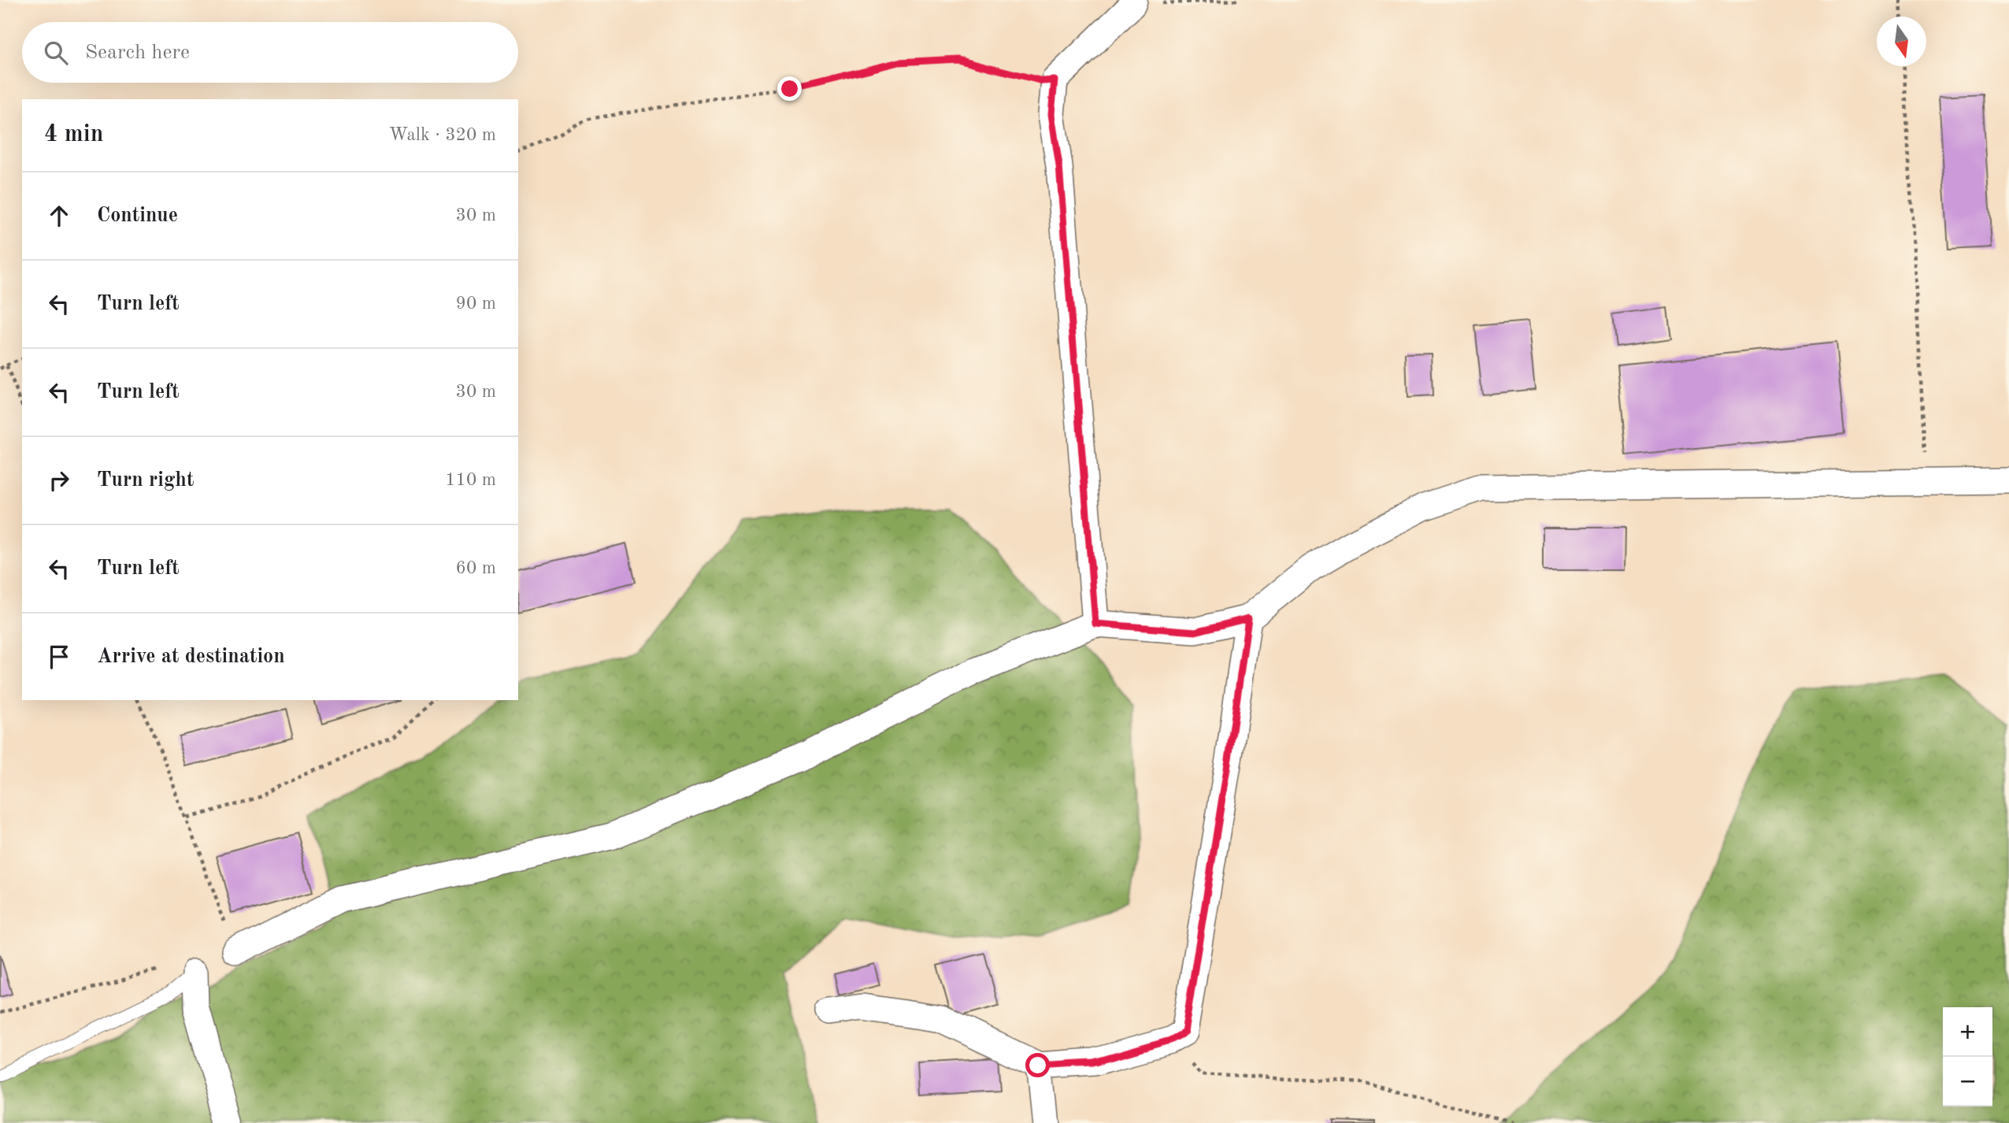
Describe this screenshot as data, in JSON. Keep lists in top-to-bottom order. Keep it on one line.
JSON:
{"north":"bottom","page":{"search":"Search here","heading":["4 min","Walk · 320 m"],"list":[["Continue","30 m"],["Turn left","90 m"],["Turn left","30 m"],["Turn right","110 m"],["Turn left","60 m"],"Arrive at destination"],"map_buttons":["+","−"]}}
